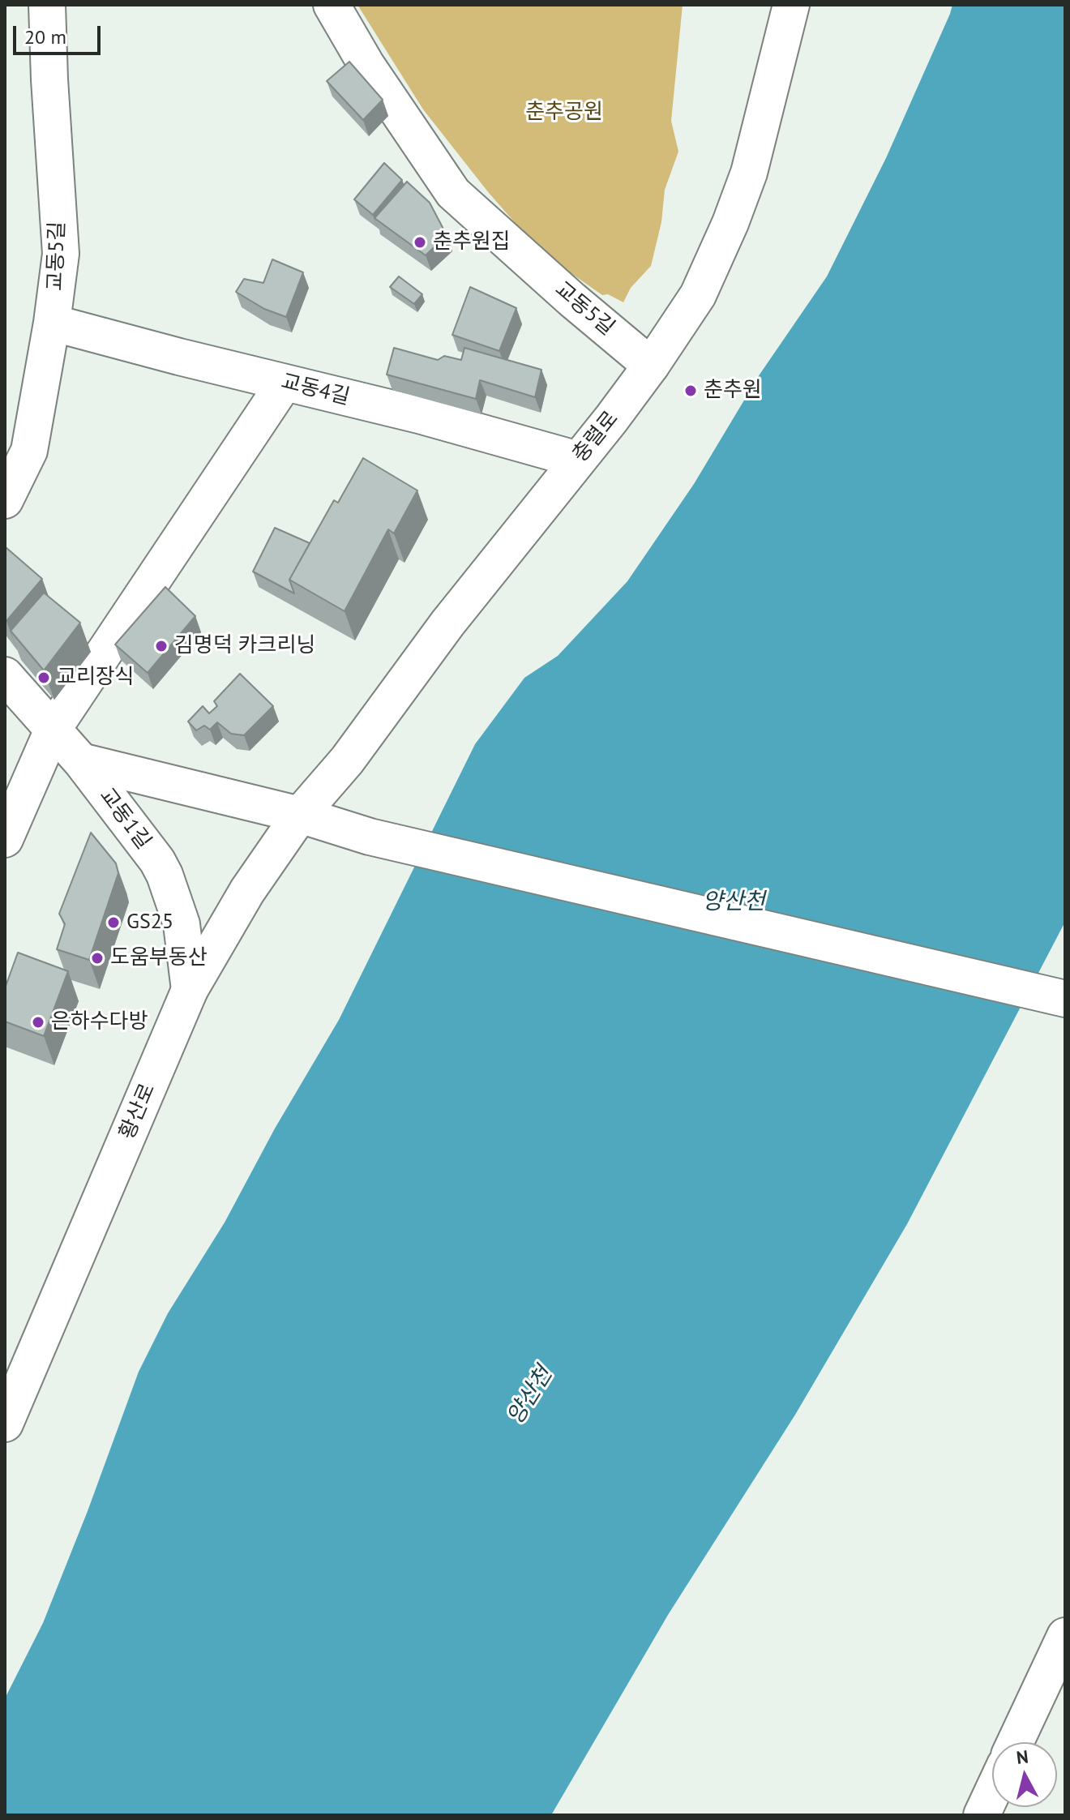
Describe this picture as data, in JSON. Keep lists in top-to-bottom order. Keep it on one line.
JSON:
{"streets":{"street":["교동5길","교동4길","충렬로","교동1길","황산로"]},"crossings":[["교동5길","교동4길"],["교동5길","충렬로"],["교동4길","충렬로"],["충렬로","황산로"],["교동1길","황산로"]],"water":["양산천"],"parks":["춘추공원"],"places":["춘추원집","춘추원","김명덕 카크리닝","교리장식","GS25","도움부동산","은하수다방"],"scale_bar":"20 m","north":"top"}
